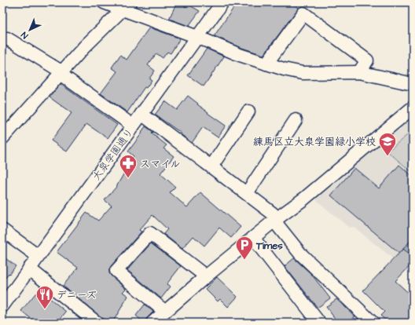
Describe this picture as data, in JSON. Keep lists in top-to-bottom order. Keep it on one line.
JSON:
{"streets":{"street":["大泉学園通り"]},"places":{"school or university":["練馬区立大泉学園緑小学校"],"pharmacy":["スマイル"],"parking":["Times"],"restaurant":["デニーズ"]},"north":"bottom left"}
